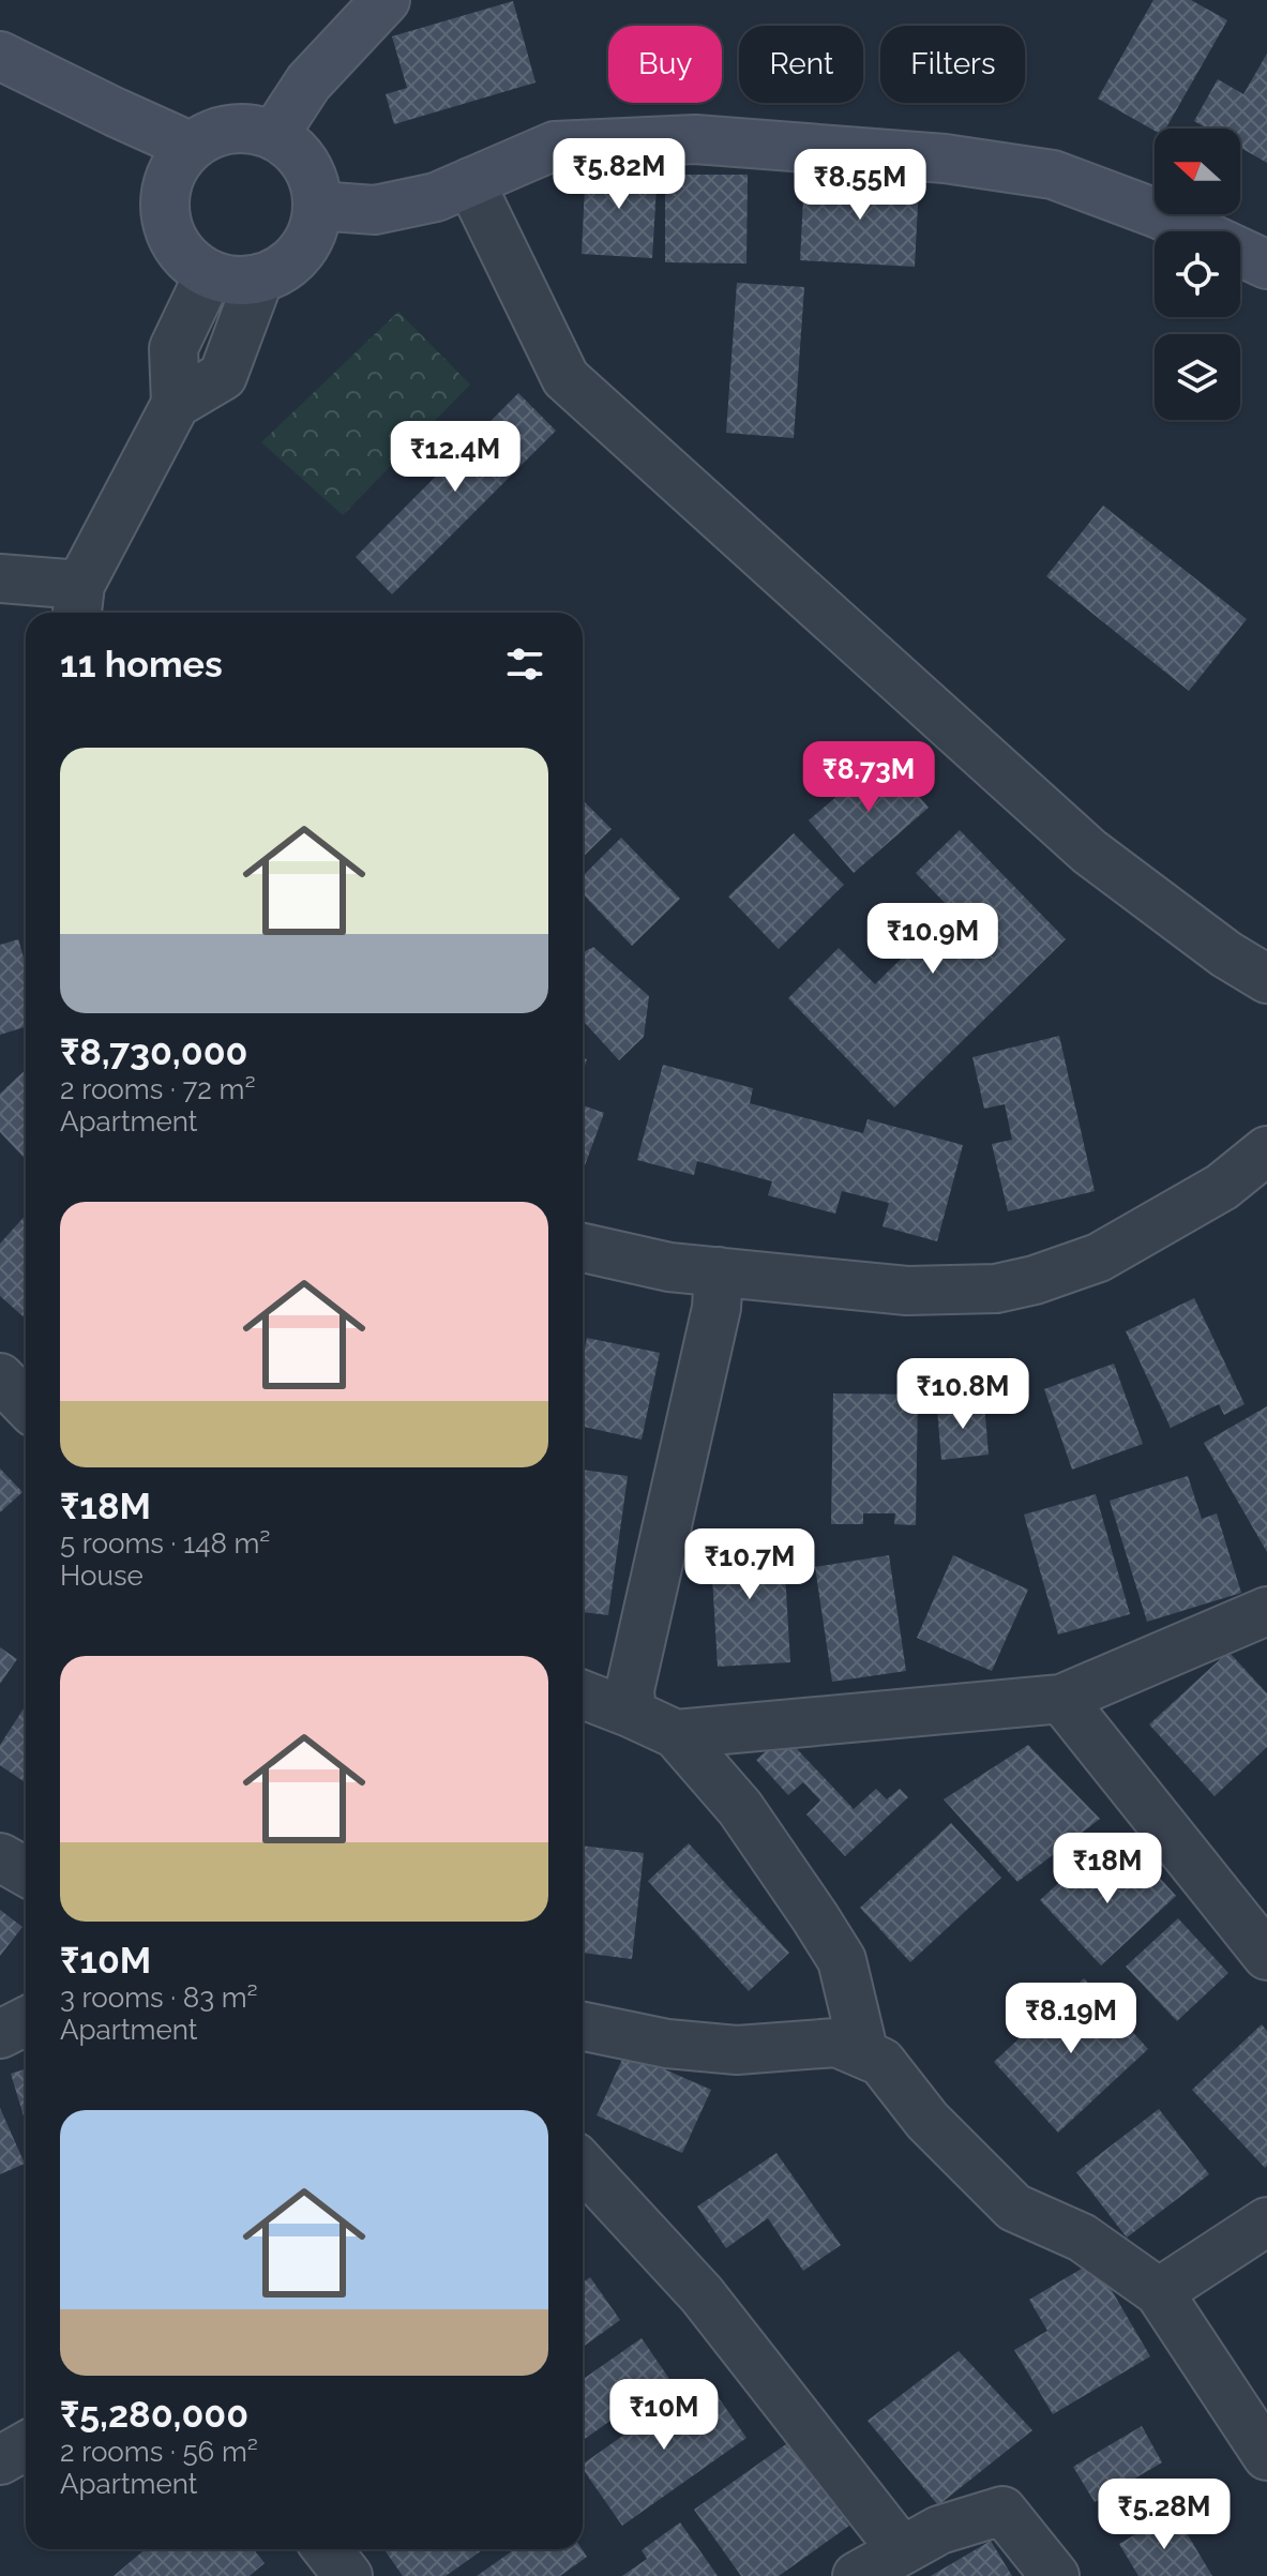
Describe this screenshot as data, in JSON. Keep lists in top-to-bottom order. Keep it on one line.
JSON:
{"north":"left","page":{"chip":["Buy","Rent","Filters"],"price":["₹5.82M","₹8.55M","₹12.4M","₹8.73M","₹10.9M","₹10.8M","₹10.7M","₹18M","₹8.19M","₹10M","₹5.28M"],"heading":"11 homes","list":[{"name":"₹8,730,000","note":"2 rooms · 72 m² · Apartment"},{"name":"₹18M","note":"5 rooms · 148 m² · House"},{"name":"₹10M","note":"3 rooms · 83 m² · Apartment"},{"name":"₹5,280,000","note":"2 rooms · 56 m² · Apartment"}]}}
